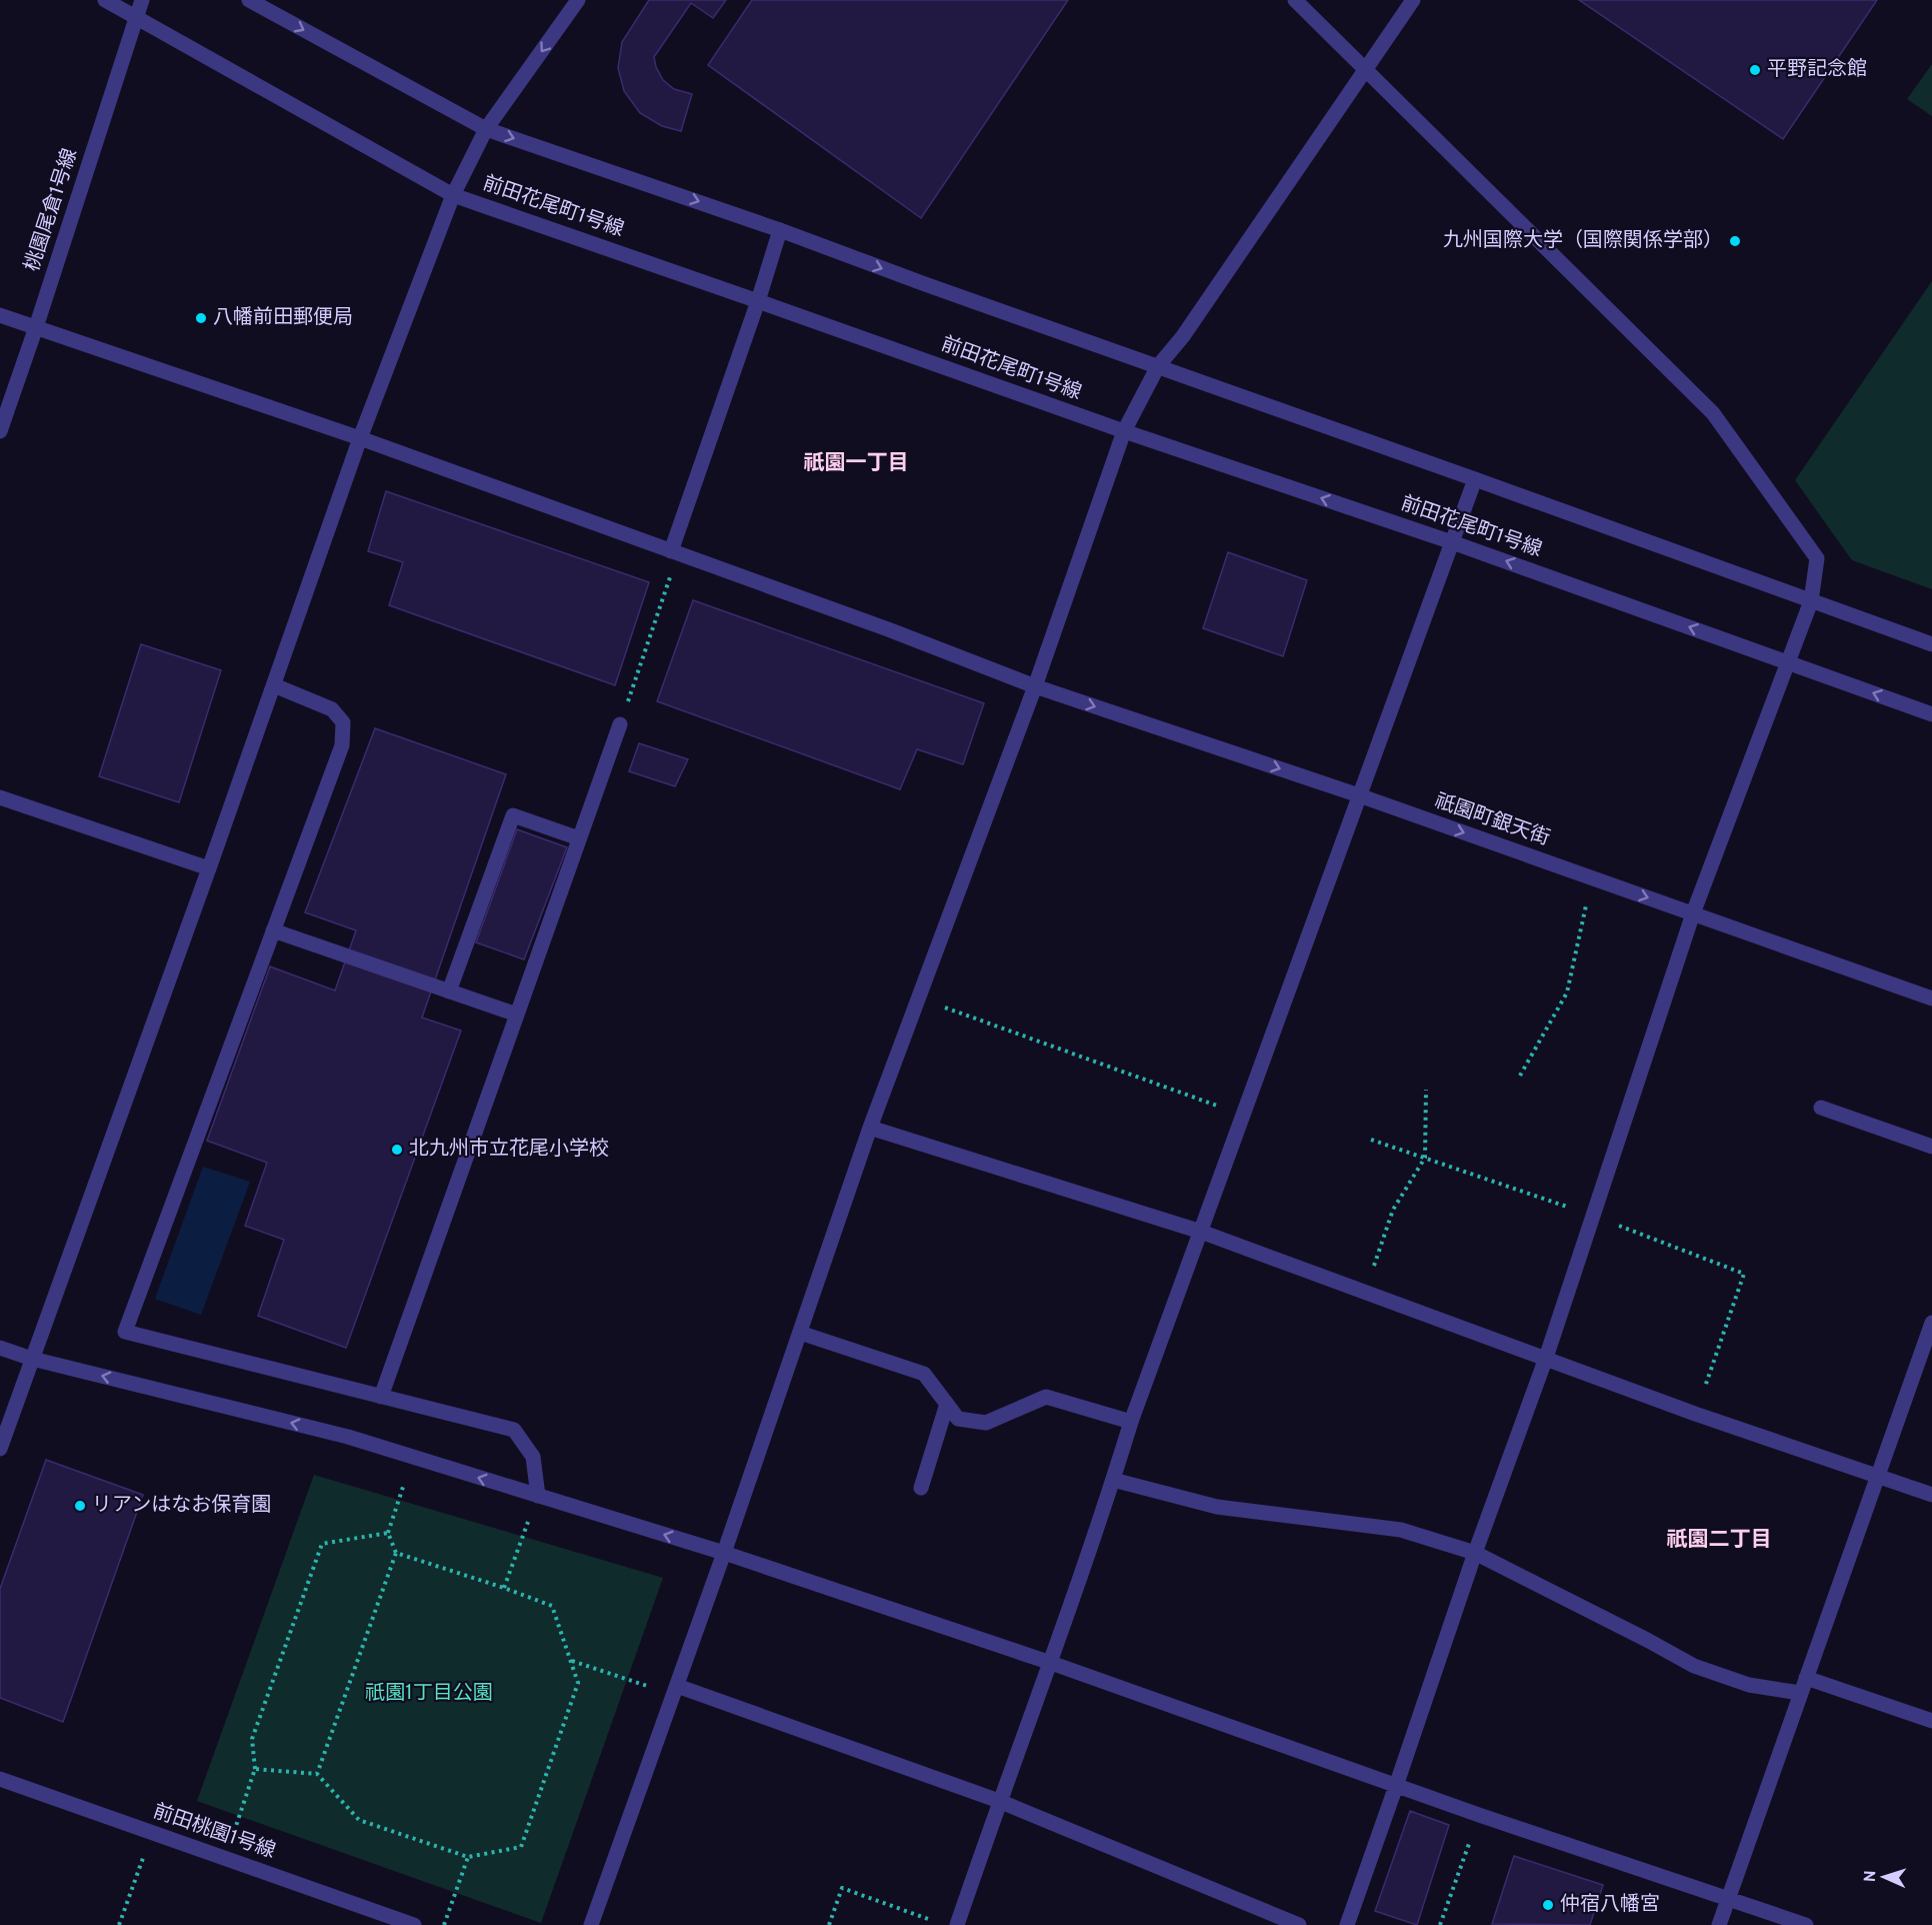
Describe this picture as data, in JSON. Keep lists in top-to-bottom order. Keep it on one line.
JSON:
{"streets":{"street":["前田花尾町1号線","桃園尾倉1号線","祇園町銀天街","前田桃園1号線"]},"crossings":[["前田花尾町1号線","桃園尾倉1号線"],["桃園尾倉1号線","祇園町銀天街"]],"districts":["祇園一丁目","祇園二丁目"],"parks":["祇園1丁目公園"],"places":["平野記念館","九州国際大学（国際関係学部）","八幡前田郵便局","北九州市立花尾小学校","リアンはなお保育園","仲宿八幡宮"],"north":"left"}
